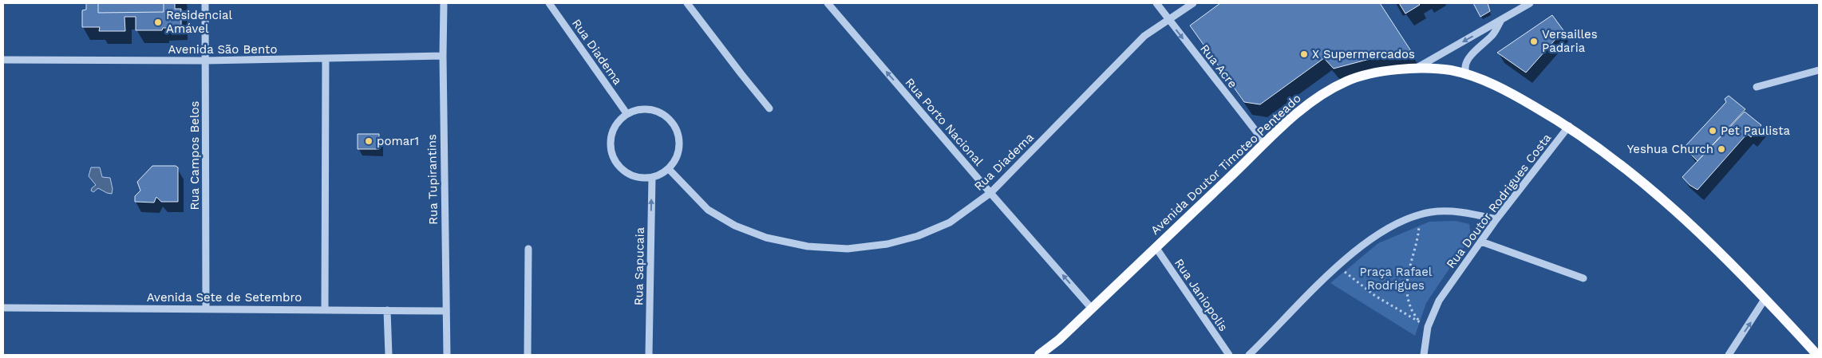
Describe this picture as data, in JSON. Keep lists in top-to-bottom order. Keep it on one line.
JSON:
{"streets":{"main road":["Avenida Doutor Timoteo Penteado"],"street":["Avenida São Bento","Rua Diadema","Rua Acre","Rua Porto Nacional","Rua Campos Belos","Rua Tupirantins","Rua Doutor Rodrigues Costa","Rua Sapucaia","Rua Janiopolis","Avenida Sete de Setembro"]},"crossings":[["Avenida São Bento","Rua Campos Belos"],["Avenida São Bento","Rua Tupirantins"],["Rua Diadema","Rua Acre"],["Rua Diadema","Rua Porto Nacional"],["Rua Diadema","Rua Sapucaia"],["Rua Acre","Avenida Doutor Timoteo Penteado"],["Rua Porto Nacional","Avenida Doutor Timoteo Penteado"],["Rua Campos Belos","Avenida Sete de Setembro"],["Avenida Doutor Timoteo Penteado","Rua Doutor Rodrigues Costa"],["Avenida Doutor Timoteo Penteado","Rua Janiopolis"],["Rua Tupirantins","Avenida Sete de Setembro"]],"one_way":["Rua Acre","Rua Porto Nacional","Rua Sapucaia"],"parks":["Praça Rafael Rodrigues"],"places":["Residencial Amável","Versailles Padaria","X Supermercados","Pet Paulista","pomar1","Yeshua Church"]}
